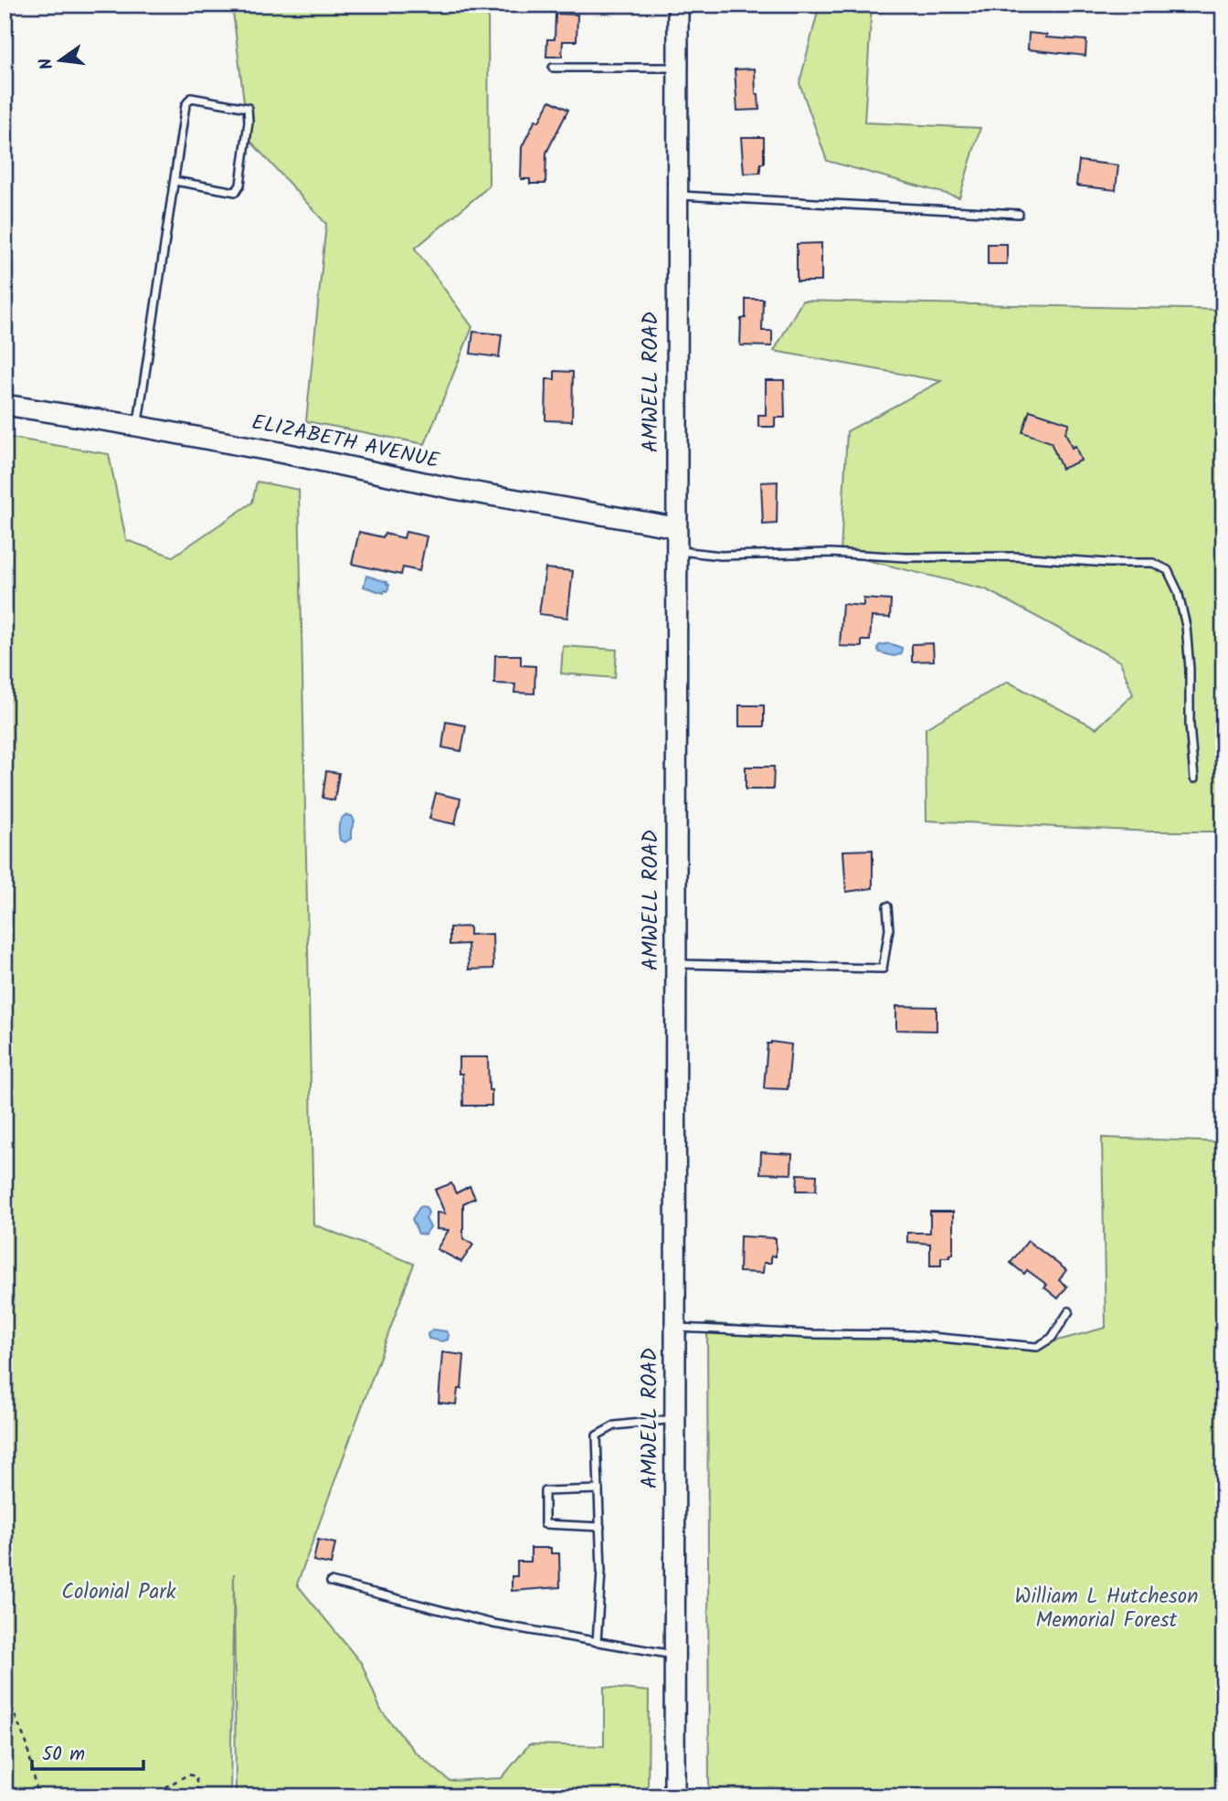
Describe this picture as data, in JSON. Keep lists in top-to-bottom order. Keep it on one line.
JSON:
{"streets":{"main road":["AMWELL ROAD","ELIZABETH AVENUE"]},"crossings":[["AMWELL ROAD","ELIZABETH AVENUE"]],"parks":["Colonial Park","William L Hutcheson Memorial Forest"],"scale_bar":"50 m","north":"left"}
